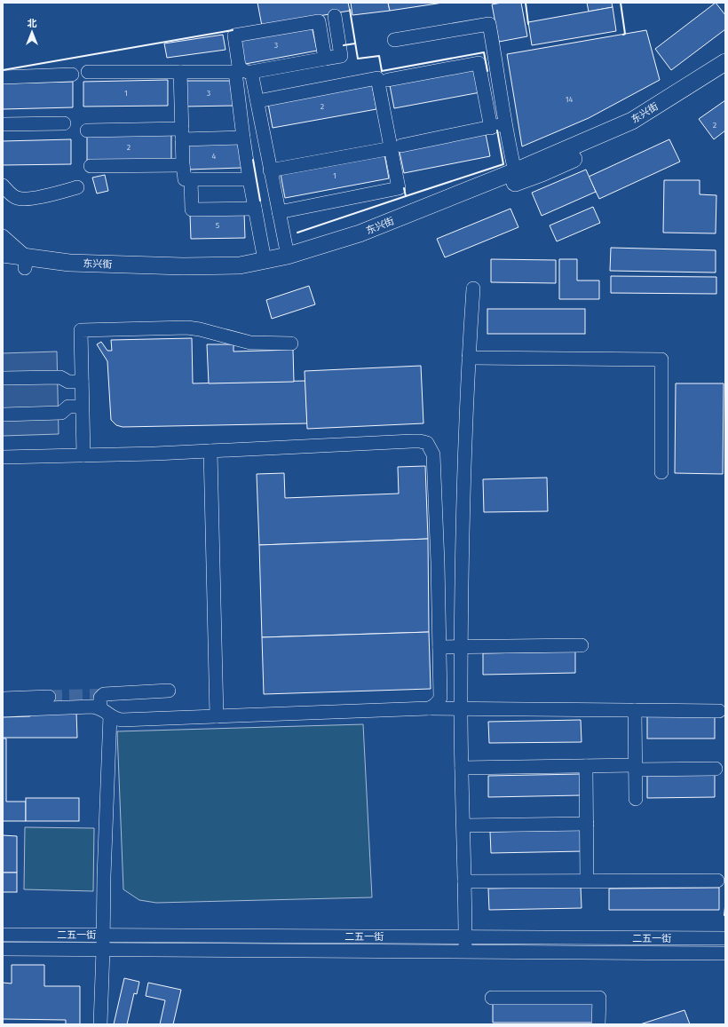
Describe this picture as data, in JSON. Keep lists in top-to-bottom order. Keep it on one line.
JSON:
{"streets":{"main road":["东兴街"],"street":["二五一街"]},"house_numbers":["3","1","3","14","2","2","2","4","1","5"],"north":"top"}
